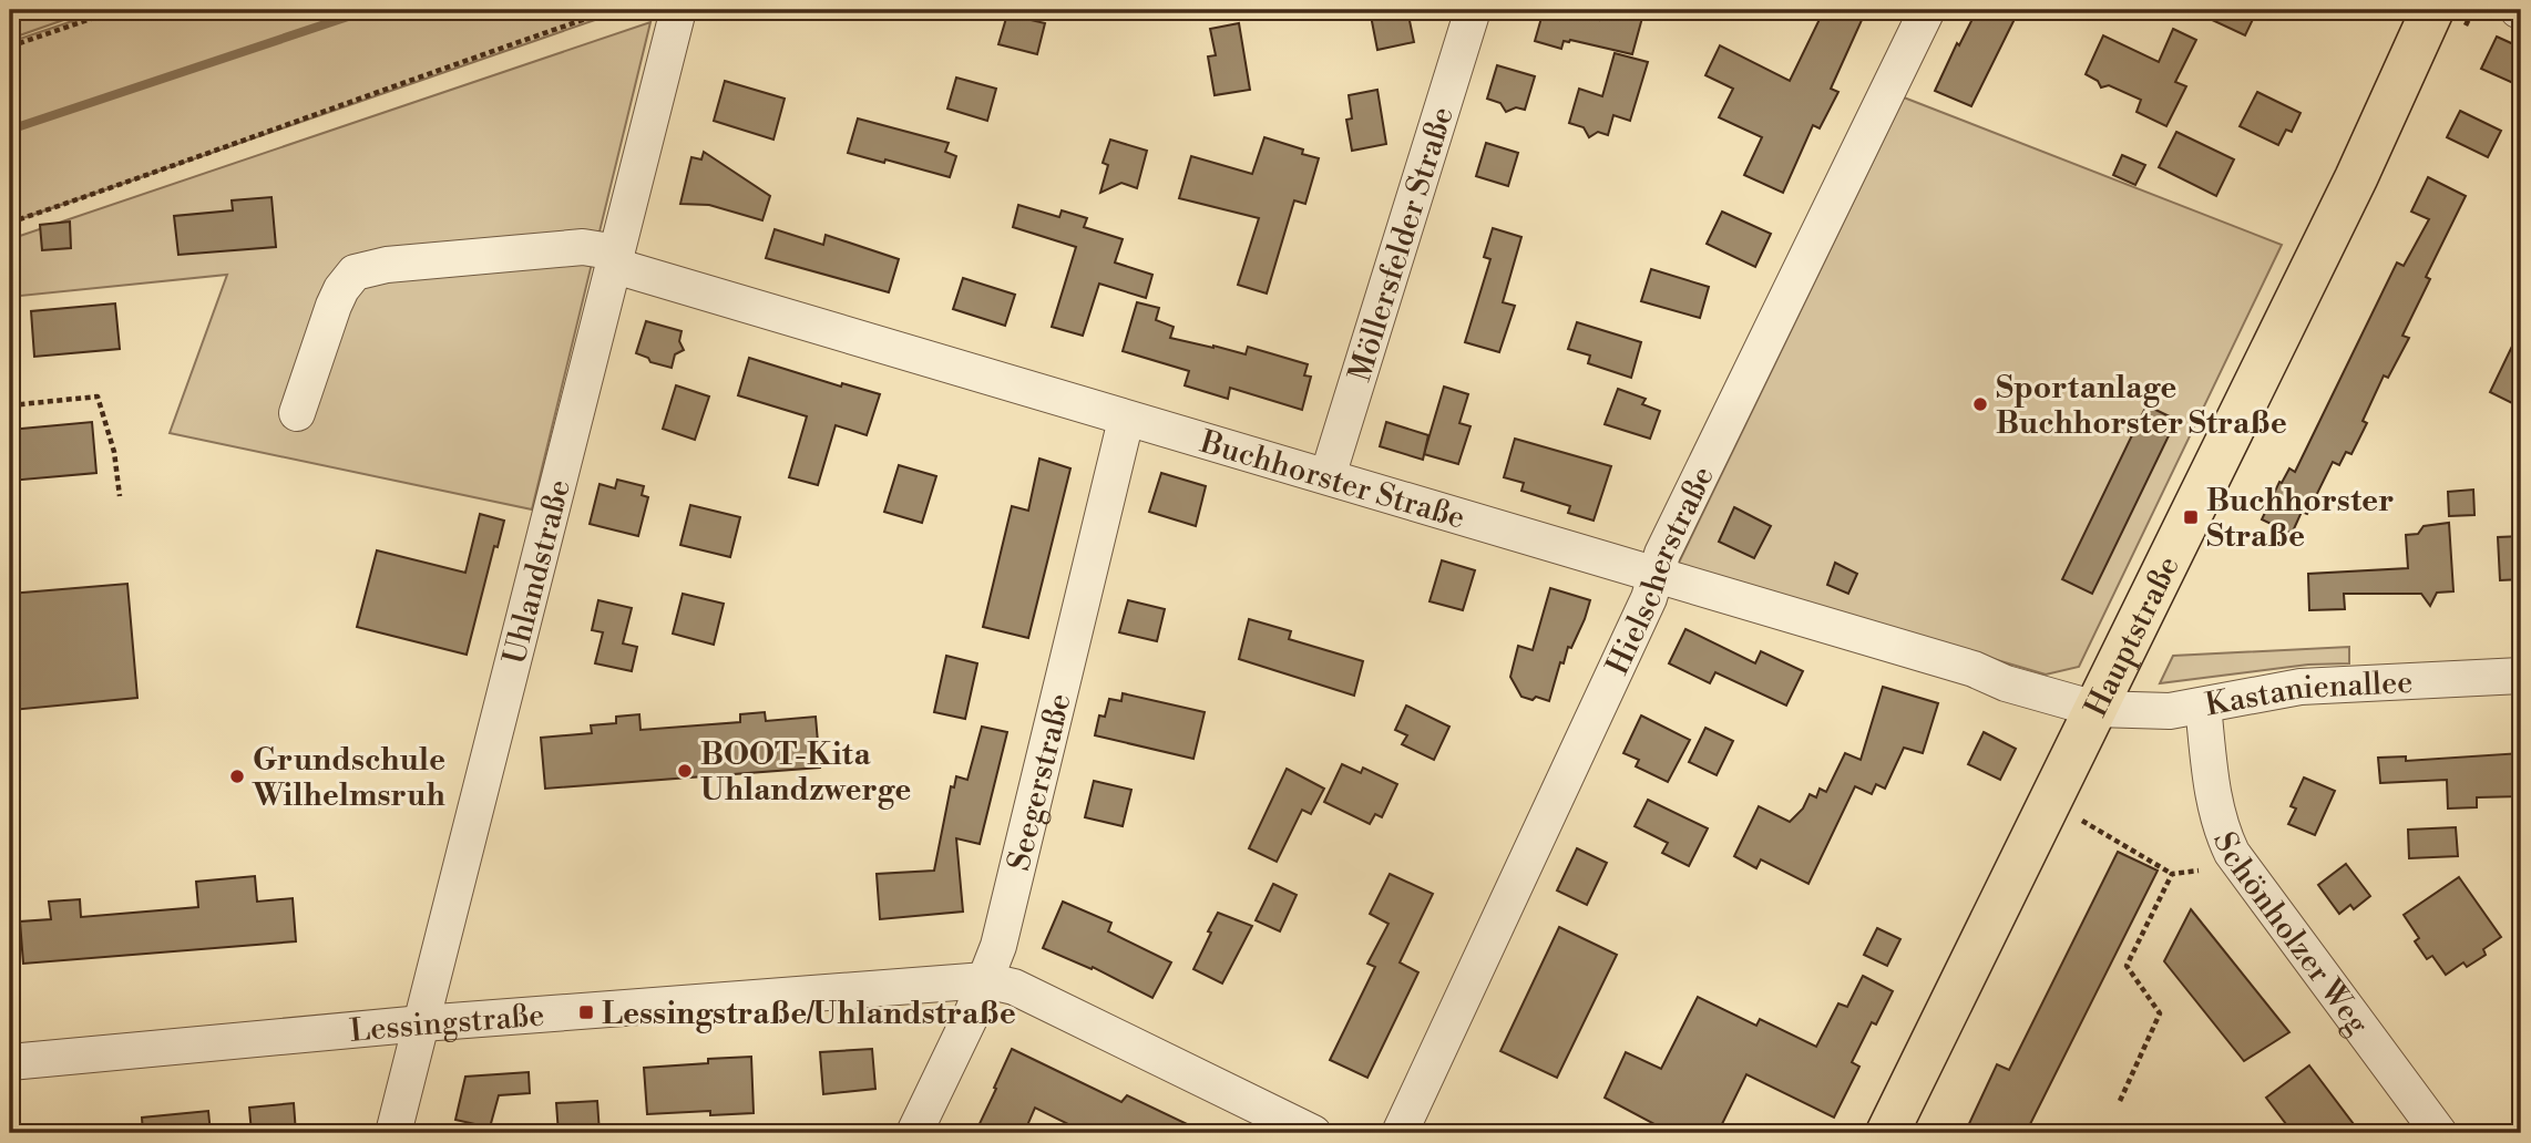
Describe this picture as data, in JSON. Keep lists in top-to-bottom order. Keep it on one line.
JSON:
{"streets":{"main road":["Hauptstraße"],"street":["Möllersfelder Straße","Buchhorster Straße","Hielscherstraße","Uhlandstraße","Kastanienallee","Seegerstraße","Schönholzer Weg","Lessingstraße"]},"crossings":[["Möllersfelder Straße","Buchhorster Straße"],["Buchhorster Straße","Hielscherstraße"],["Buchhorster Straße","Uhlandstraße"],["Buchhorster Straße","Hauptstraße"],["Buchhorster Straße","Kastanienallee"],["Buchhorster Straße","Seegerstraße"],["Uhlandstraße","Lessingstraße"],["Hauptstraße","Kastanienallee"],["Kastanienallee","Schönholzer Weg"],["Seegerstraße","Lessingstraße"]],"places":{"other":["Sportanlage Buchhorster Straße","BOOT-Kita Uhlandzwerge","Grundschule Wilhelmsruh"],"transit":["Buchhorster Straße","Lessingstraße/Uhlandstraße"]}}
